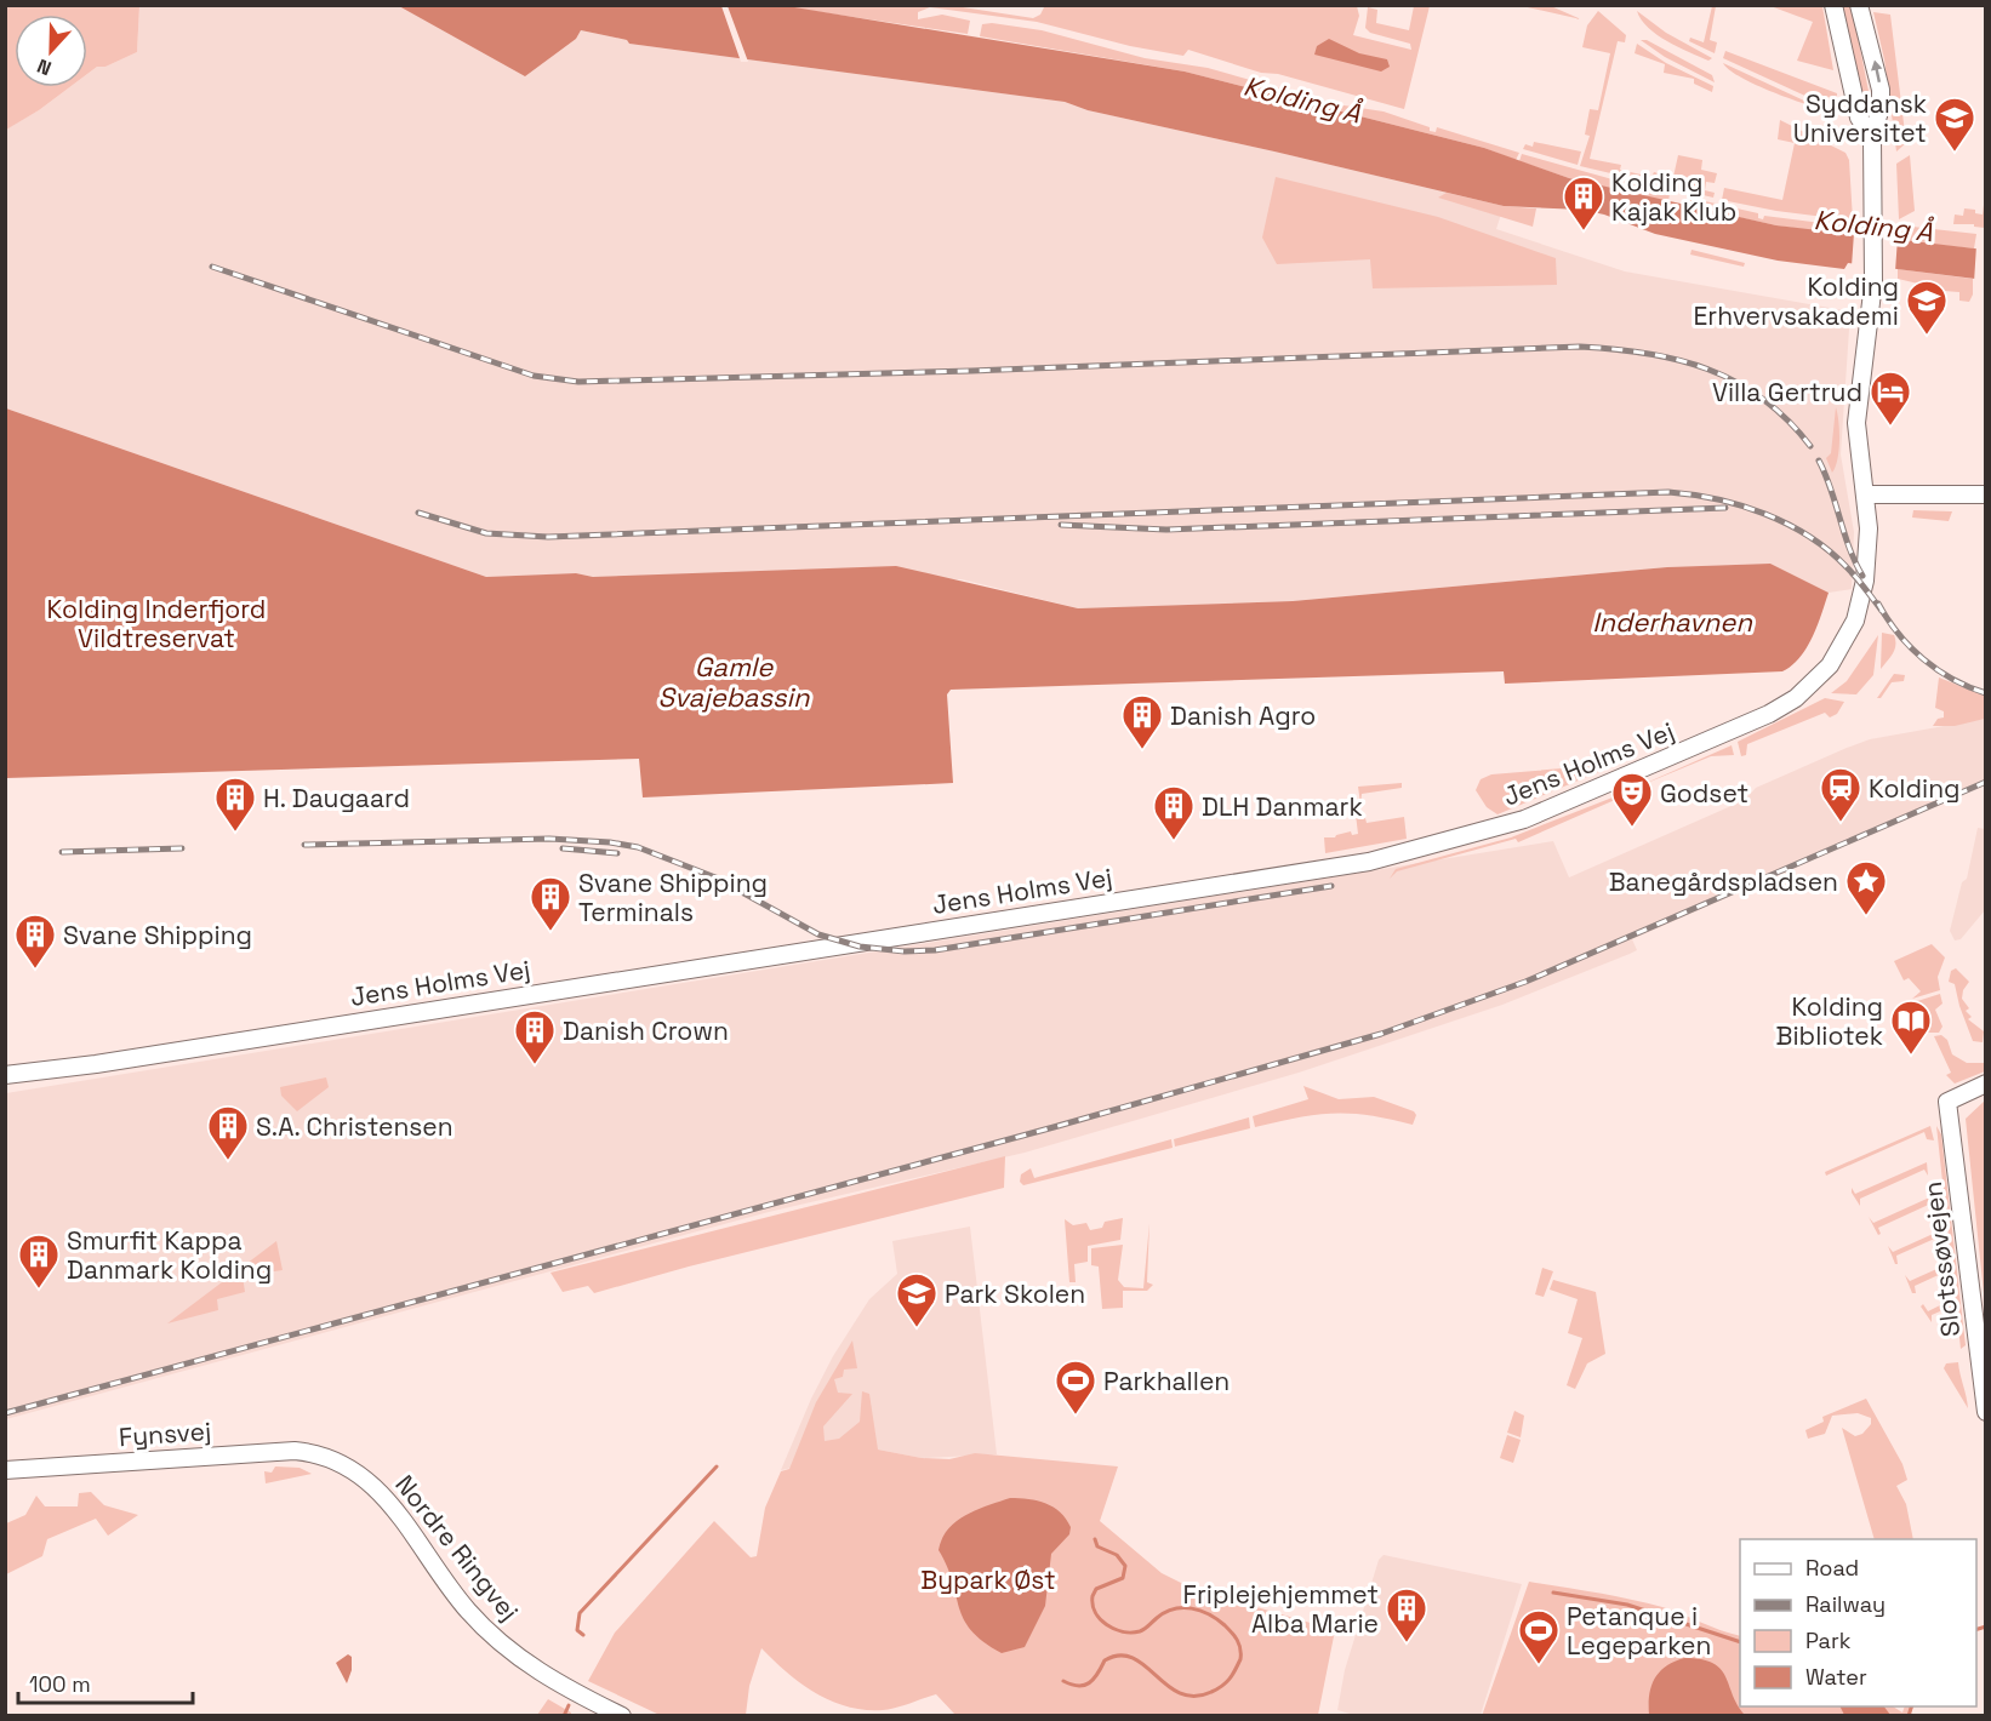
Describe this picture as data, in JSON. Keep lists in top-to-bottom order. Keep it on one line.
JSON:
{"streets":{"main road":["Jens Holms Vej","Slotssøvejen","Fynsvej","Nordre Ringvej"]},"crossings":[["Fynsvej","Nordre Ringvej"]],"water":["Kolding Å","Inderhavnen","Gamle Svajebassin"],"parks":["Kolding Inderfjord Vildtreservat","Bypark Øst"],"places":{"school or university":["Syddansk Universitet","Kolding Erhvervsakademi","Park Skolen"],"building":["Kolding Kajak Klub","Danish Agro","H. Daugaard","DLH Danmark","Svane Shipping Terminals","Svane Shipping","Danish Crown","S.A. Christensen","Smurfit Kappa Danmark Kolding","Friplejehjemmet Alba Marie"],"hotel":["Villa Gertrud"],"station":["Kolding"],"theatre":["Godset"],"place":["Banegårdspladsen"],"library":["Kolding Bibliotek"],"sports":["Parkhallen","Petanque i Legeparken"]},"legend":["Road","Railway","Park","Water"],"scale_bar":"100 m","north":"bottom"}
